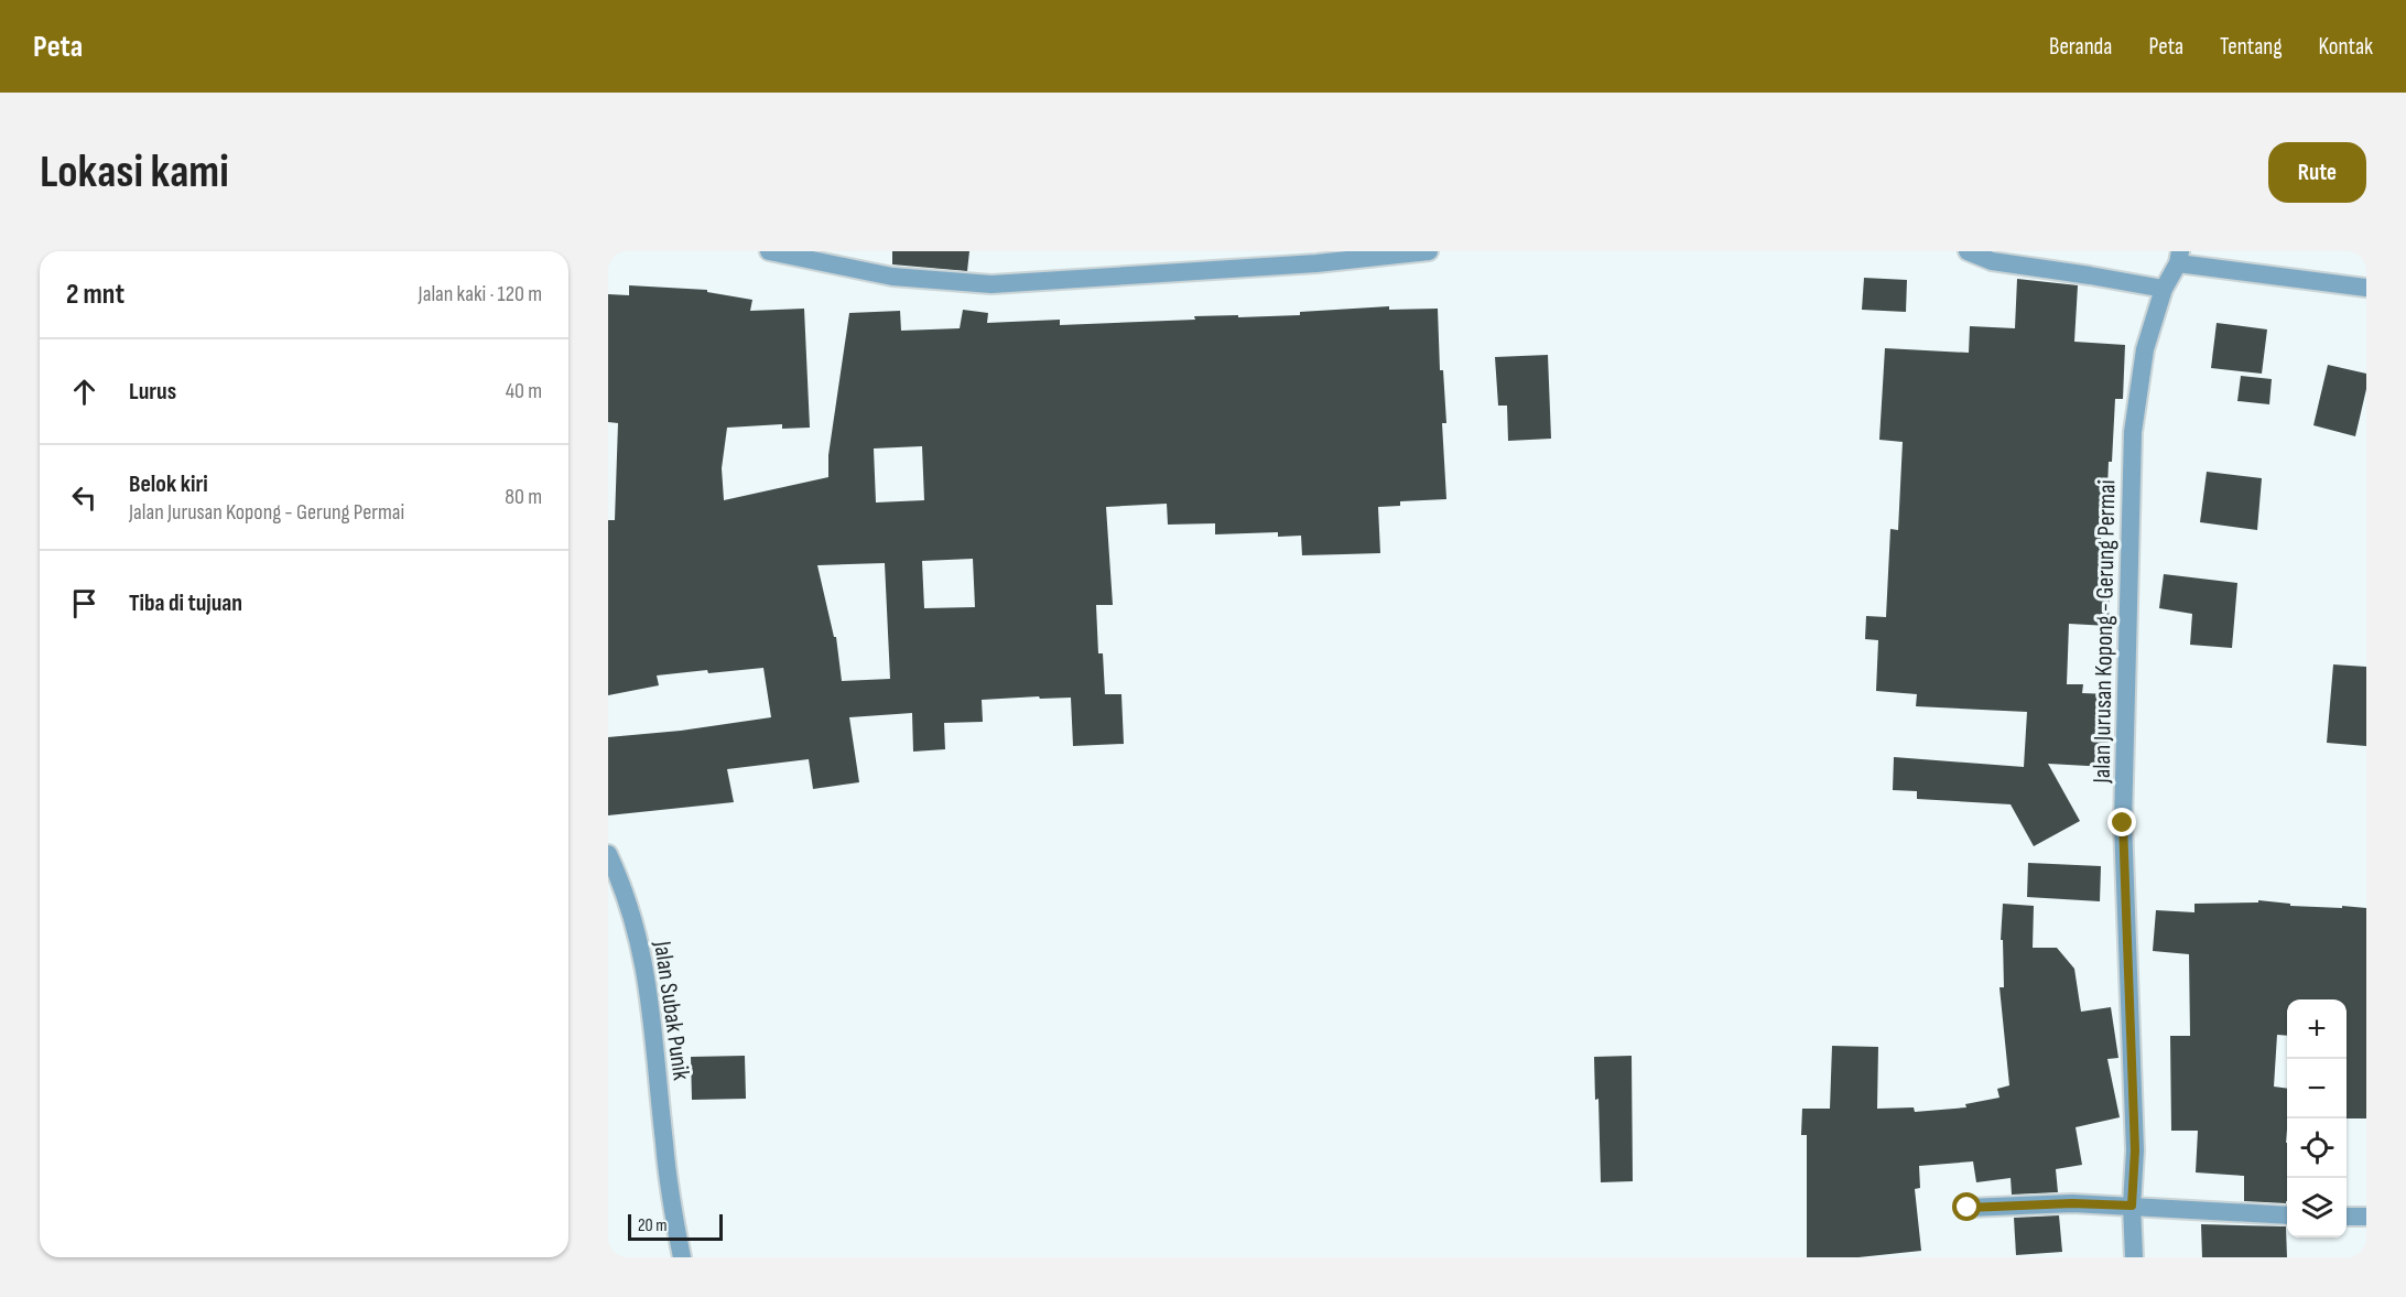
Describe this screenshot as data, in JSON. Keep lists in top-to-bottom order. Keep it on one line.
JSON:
{"streets":{"street":["Jalan Jurusan Kopong - Gerung Permai","Jalan Subak Punik"]},"scale_bar":"20 m","page":{"header":"Peta","nav":["Beranda","Peta","Tentang","Kontak"],"buttons":"Rute","title":"Lokasi kami","heading":["2 mnt","Jalan kaki · 120 m"],"list":[["Lurus","40 m"],["Belok kiri","Jalan Jurusan Kopong - Gerung Permai","80 m"],"Tiba di tujuan"],"map_buttons":["+","−"],"scale":"20 m"}}
